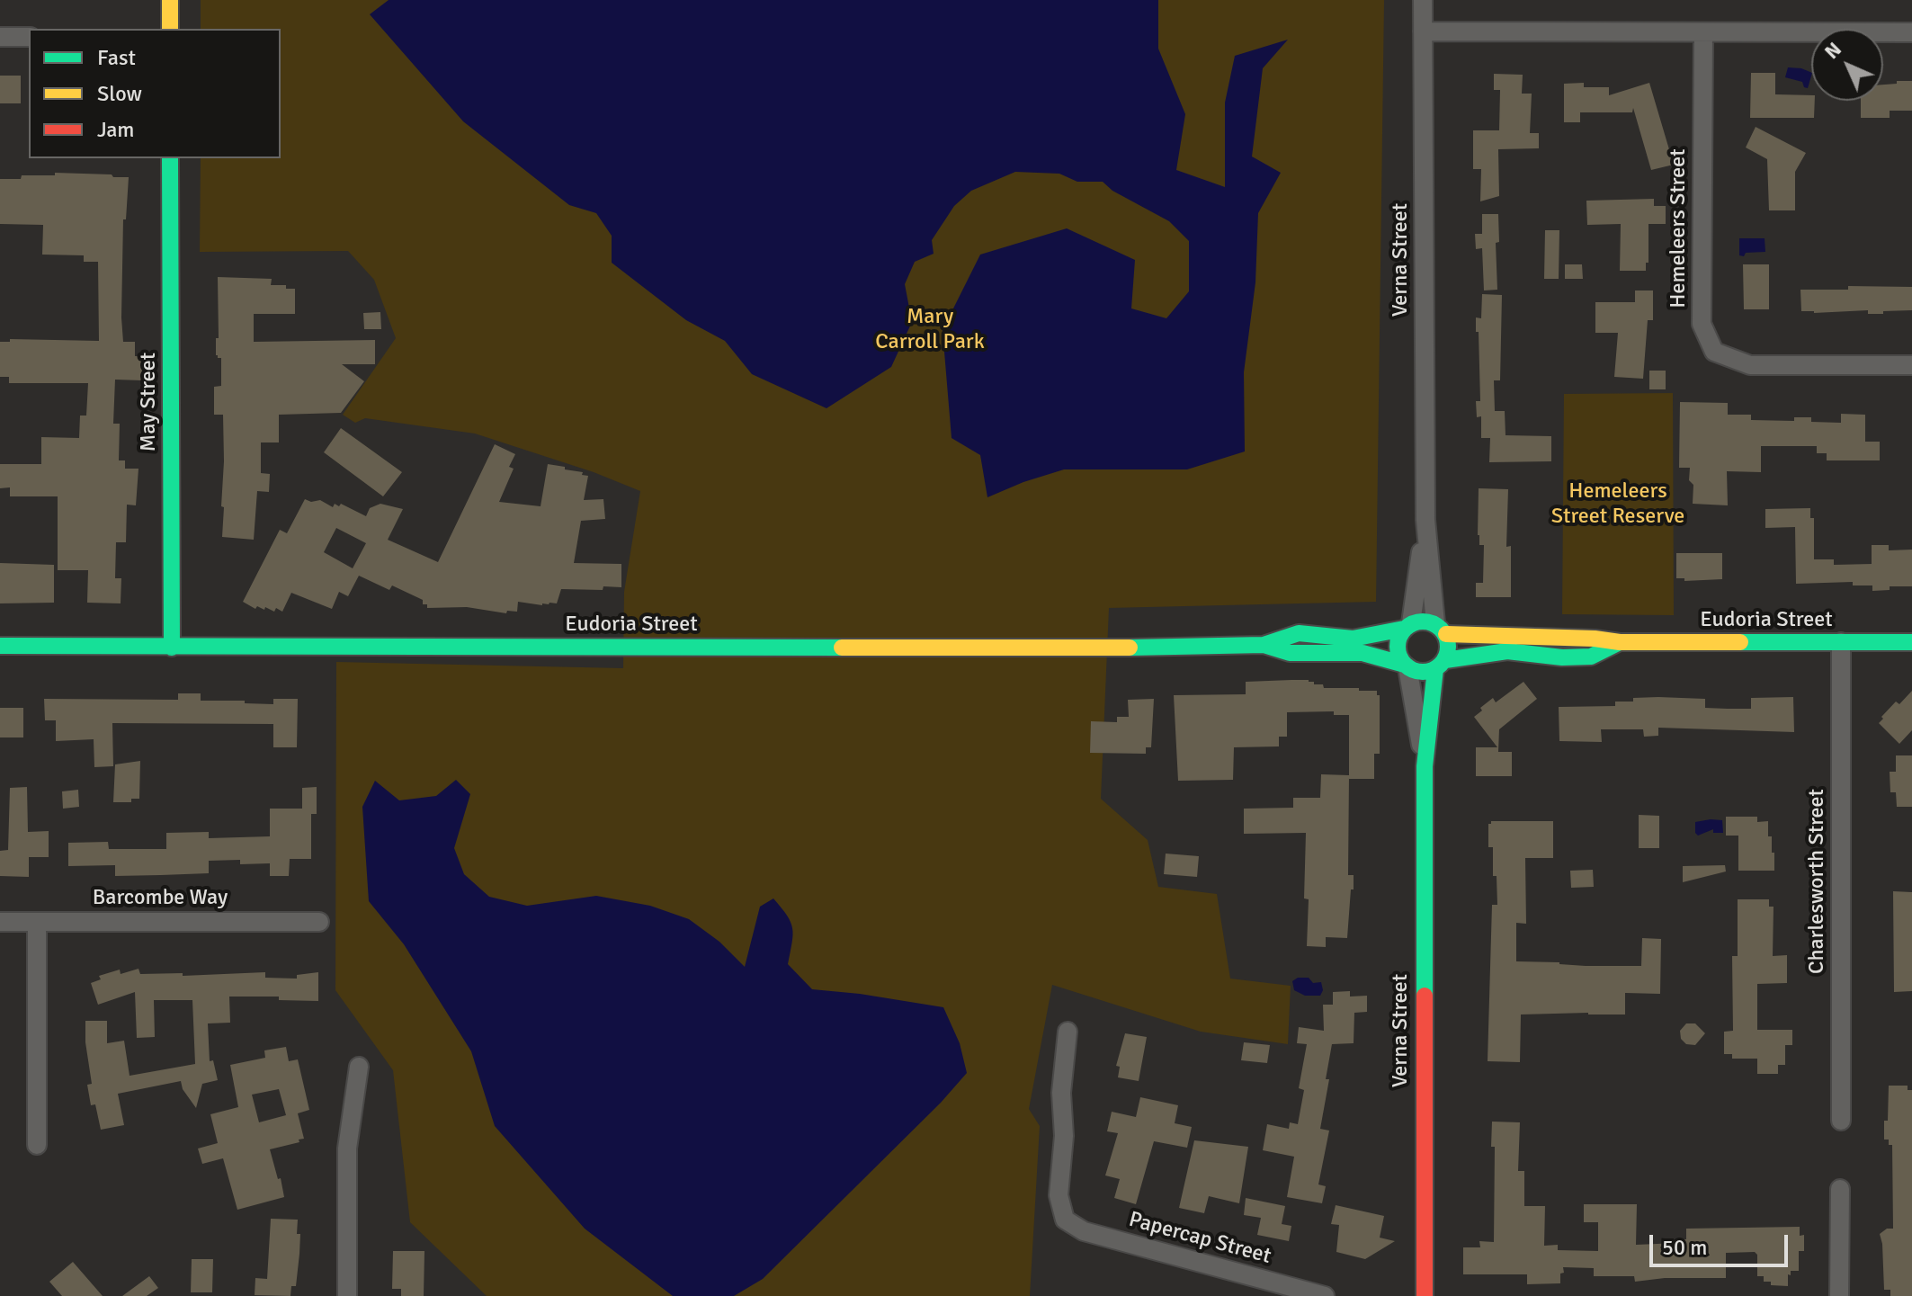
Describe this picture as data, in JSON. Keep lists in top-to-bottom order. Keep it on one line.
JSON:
{"streets":{"street":["Hemeleers Street","Verna Street","May Street","Eudoria Street","Charlesworth Street","Barcombe Way","Papercap Street"]},"crossings":[["Verna Street","Eudoria Street"],["May Street","Eudoria Street"],["Eudoria Street","Charlesworth Street"]],"parks":["Mary Carroll Park","Hemeleers Street Reserve"],"legend":["Fast","Slow","Jam"],"scale_bar":"50 m","north":"top left"}
